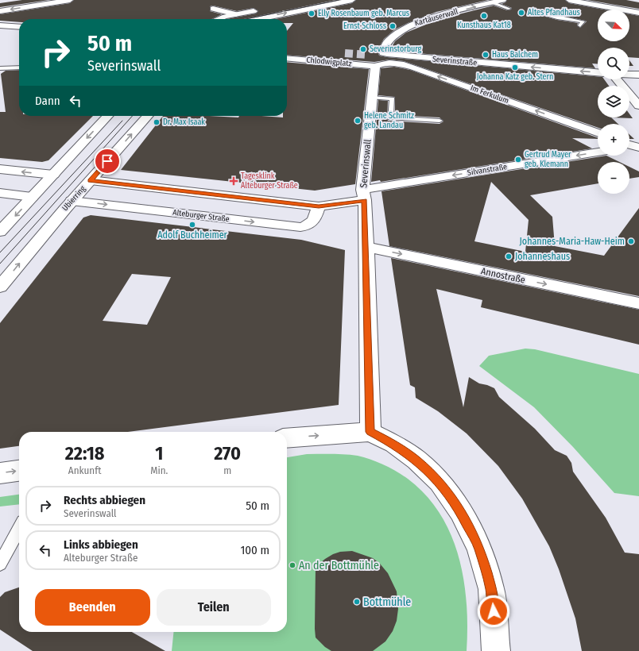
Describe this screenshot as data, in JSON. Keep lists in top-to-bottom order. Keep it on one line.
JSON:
{"streets":{"street":["Kartäuserwall","Severinstraße","Chlodwigplatz","Im Ferkulum","Severinswall","Silvanstraße","Ubierring","Alteburger Straße","Annostraße"]},"crossings":[["Kartäuserwall","Severinstraße"],["Chlodwigplatz","Im Ferkulum"],["Chlodwigplatz","Severinswall"],["Im Ferkulum","Severinswall"],["Severinswall","Silvanstraße"],["Severinswall","Annostraße"],["Ubierring","Alteburger Straße"]],"one_way":["Severinstraße","Silvanstraße","Annostraße"],"places":{"other":["Altes Pfandhaus","Elly Rosenbaum geb. Marcus","Kunsthaus Kat18","Ernst Schloss","Severinstorburg","Haus Balchem","Johanna Katz geb. Stern","Helene Schmitz geb. Landau","Dr. Max Isaak","Gertrud Mayer geb. Klemann","Adolf Buchheimer","Johannes-Maria-Haw-Heim","Johanneshaus","An der Bottmühle","Bottmühle"],"health":["Tagesklink Alteburger Straße"]},"north":"bottom right","page":{"map_buttons":["+","−"],"turn":["50 m","Severinswall"],"then":"Dann","eta":["22:18","Ankunft","1","Min.","270","m"],"list":[{"name":"Rechts abbiegen","note":"Severinswall","value":"50 m"},{"name":"Links abbiegen","note":"Alteburger Straße","value":"100 m"}],"buttons":["Beenden","Teilen"]}}
